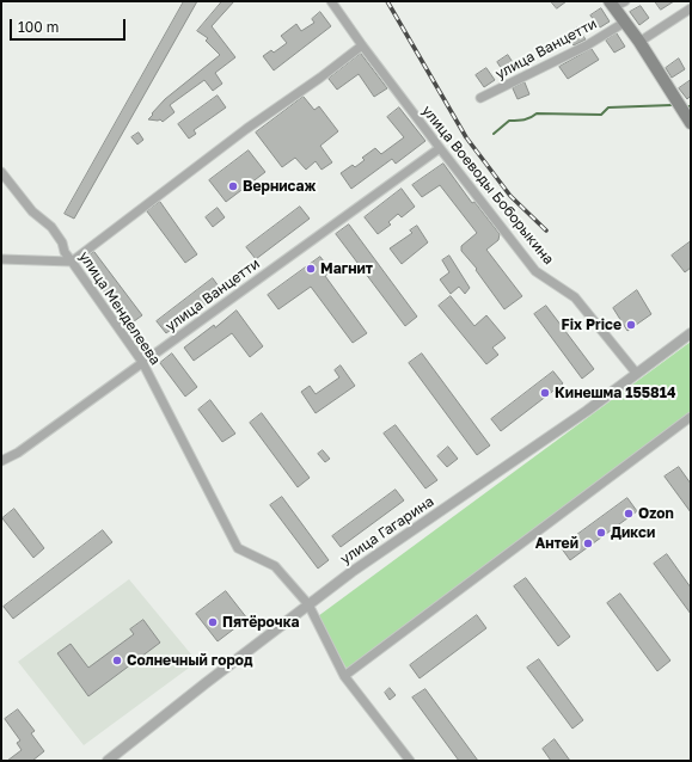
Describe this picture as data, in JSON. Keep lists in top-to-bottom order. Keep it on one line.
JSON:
{"streets":{"street":["улица Ванцетти","улица Воеводы Боборыкина","улица Менделеева","улица Гагарина"]},"crossings":[["улица Ванцетти","улица Воеводы Боборыкина"],["улица Ванцетти","улица Менделеева"],["улица Воеводы Боборыкина","улица Гагарина"],["улица Менделеева","улица Гагарина"]],"places":["Вернисаж","Магнит","Fix Price","Кинешма 155814","Ozon","Дикси","Антей","Пятёрочка","Солнечный город"],"scale_bar":"100 m"}
